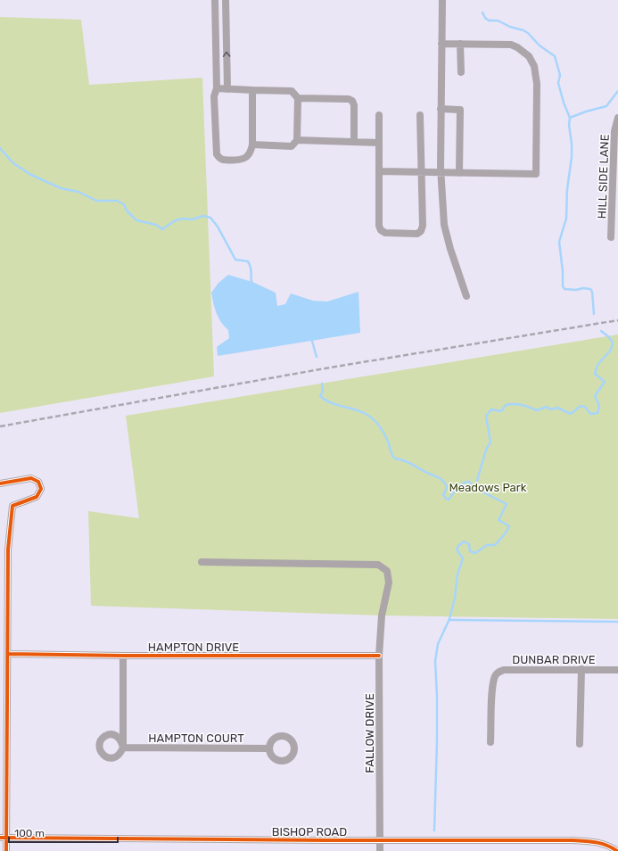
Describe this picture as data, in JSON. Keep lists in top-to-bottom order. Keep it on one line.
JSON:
{"streets":{"street":["HILL SIDE LANE","HAMPTON DRIVE","DUNBAR DRIVE","FALLOW DRIVE","HAMPTON COURT","BISHOP ROAD"]},"crossings":[["HAMPTON DRIVE","FALLOW DRIVE"],["HAMPTON DRIVE","HAMPTON COURT"],["FALLOW DRIVE","BISHOP ROAD"]],"parks":["Meadows Park"],"scale_bar":"100 m"}
